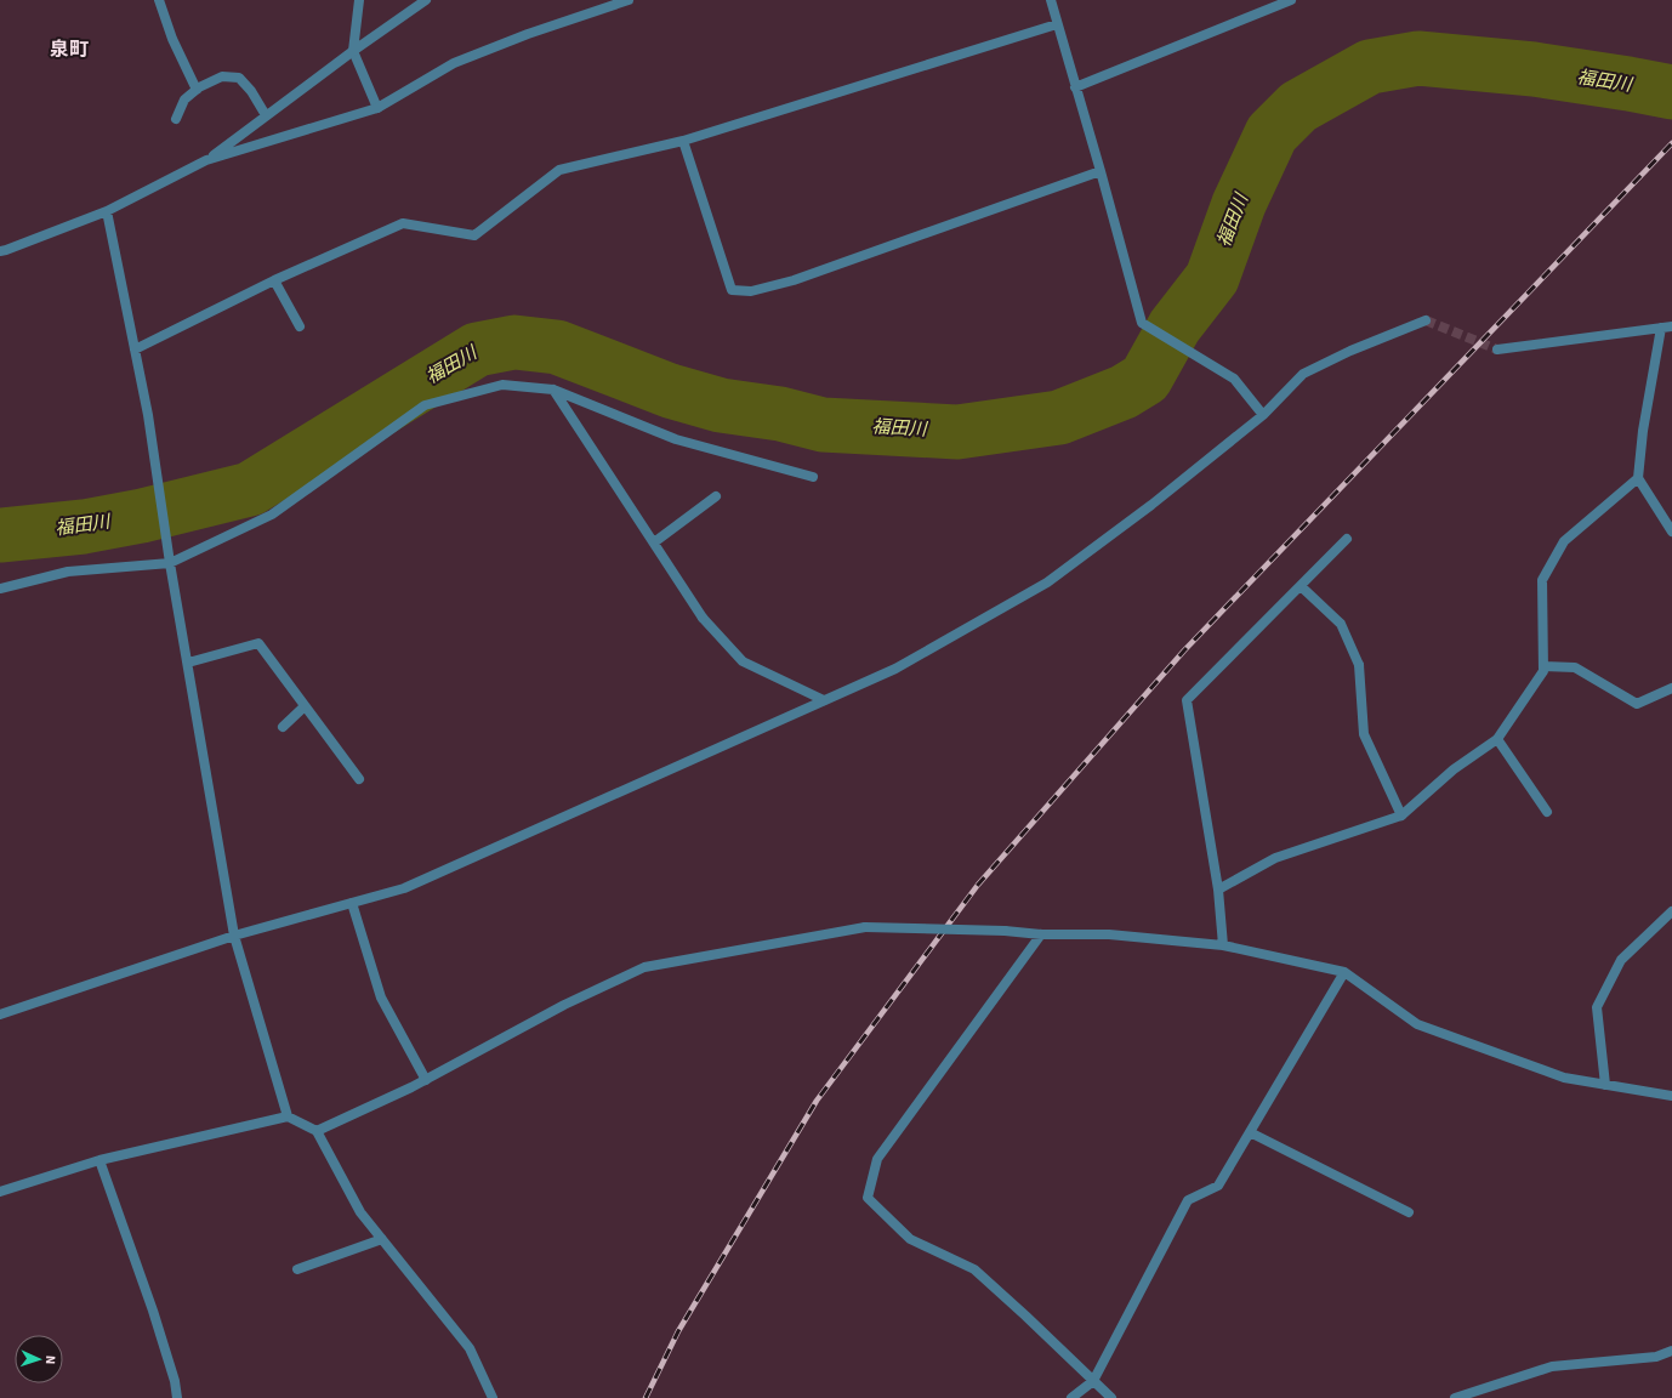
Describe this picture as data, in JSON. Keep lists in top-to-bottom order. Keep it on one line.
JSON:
{"districts":["泉町"],"water":["福田川"],"north":"right"}
